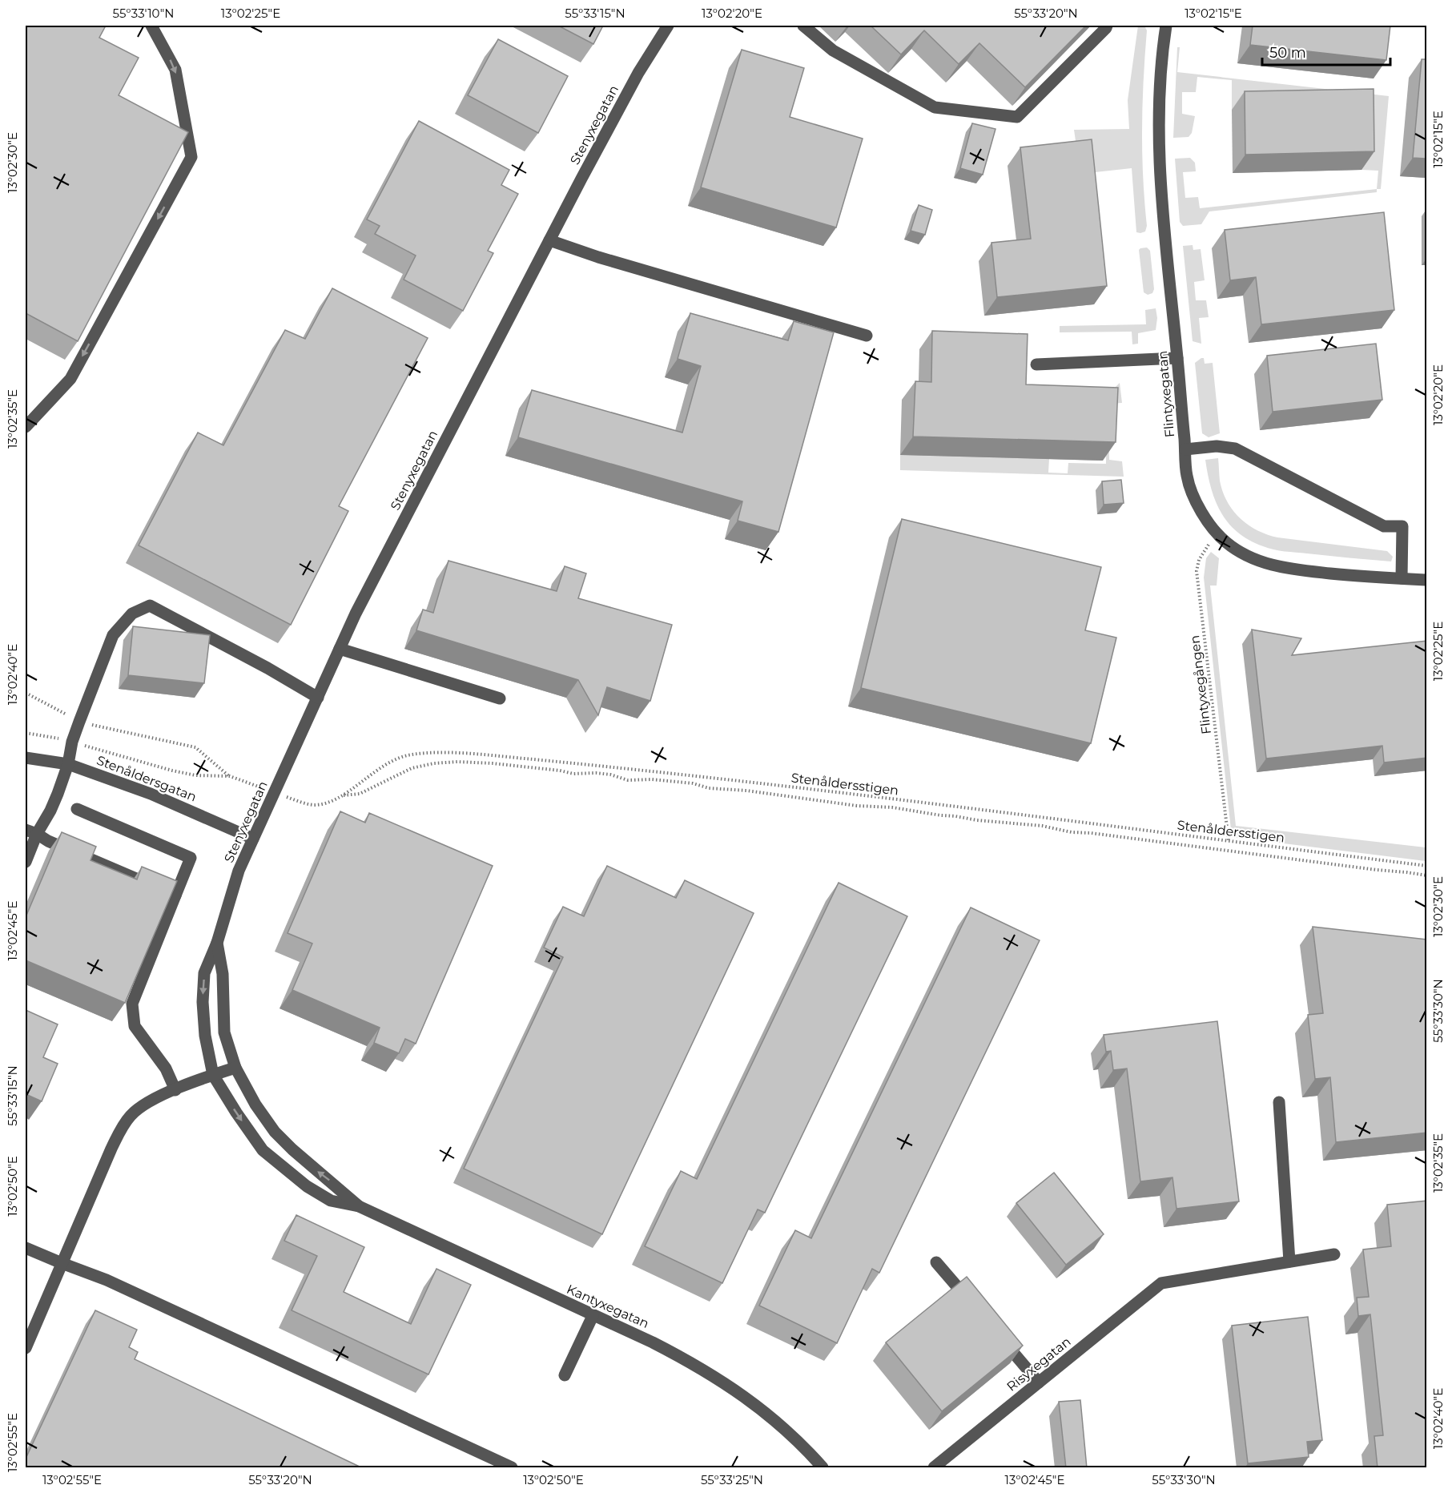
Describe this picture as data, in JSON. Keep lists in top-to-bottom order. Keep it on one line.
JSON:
{"streets":{"street":["Stenyxegatan","Flintyxegatan","Stenåldersgatan","Kantyxegatan","Risyxegatan"],"path":["Flintyxegången","Stenåldersstigen"]},"crossings":[["Stenyxegatan","Stenåldersgatan"],["Stenyxegatan","Stenåldersstigen"],["Stenyxegatan","Kantyxegatan"],["Flintyxegatan","Flintyxegången"],["Flintyxegången","Stenåldersstigen"]],"scale_bar":"50 m","coordinates":["55°33'10\"N","13°02'25\"E","55°33'15\"N","13°02'20\"E","55°33'20\"N","13°02'15\"E","13°02'30\"E","13°02'35\"E","13°02'40\"E","13°02'45\"E","55°33'30\"N","13°02'50\"E","13°02'55\"E","55°33'25\"N"]}
